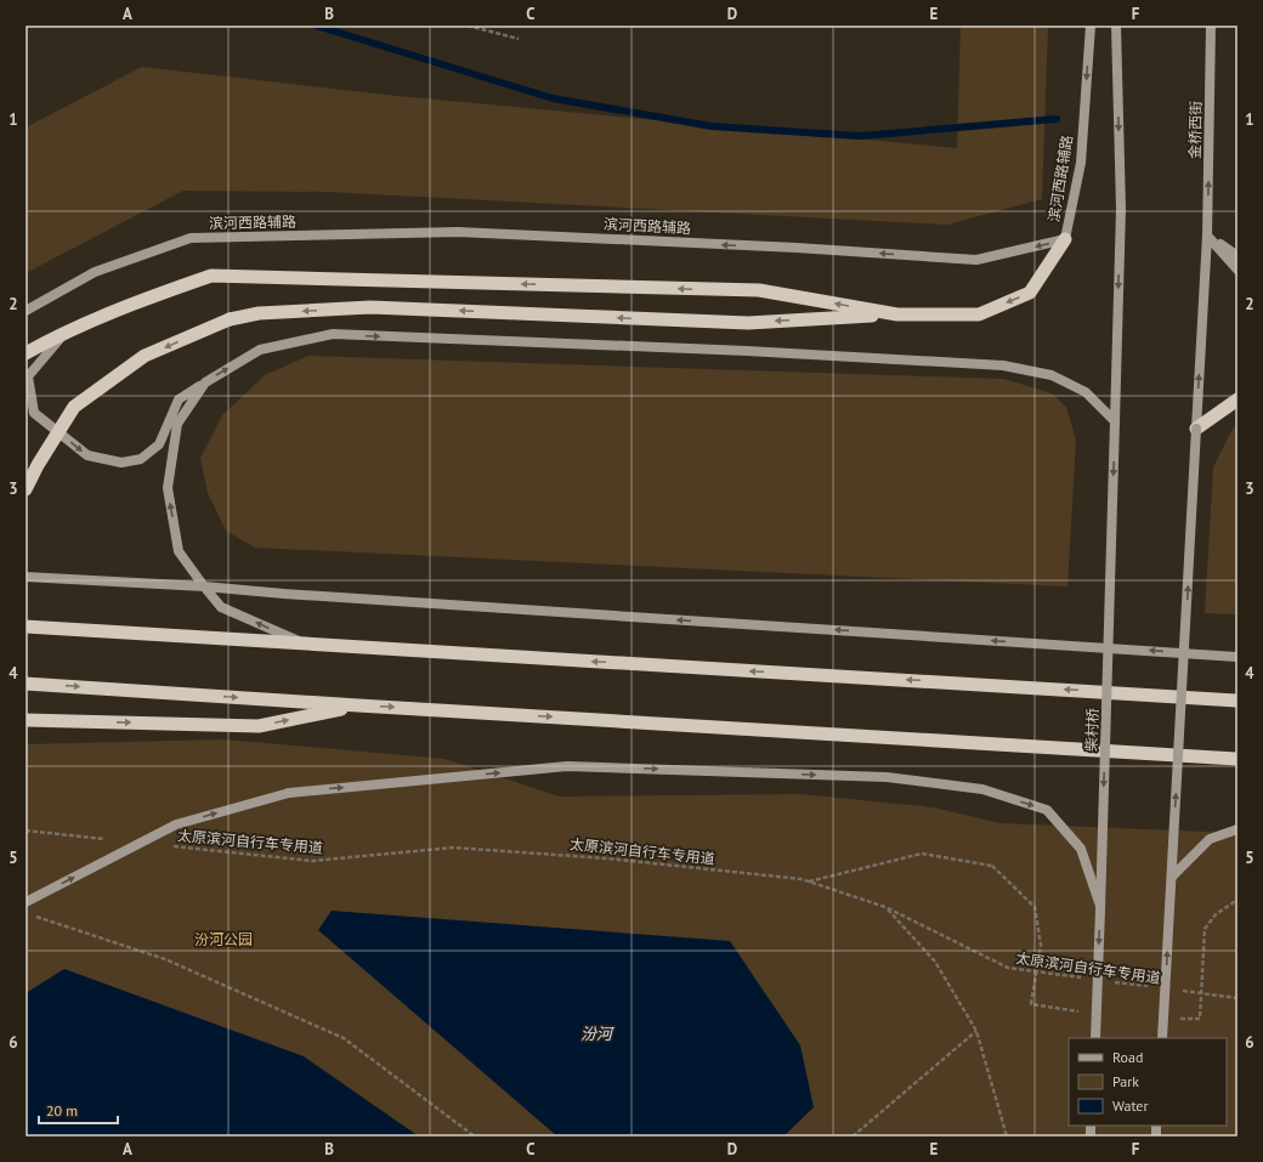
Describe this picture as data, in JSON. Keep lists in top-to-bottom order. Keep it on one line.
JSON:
{"streets":{"main road":["金桥西街","滨河西路辅路","柴村桥"],"path":["太原滨河自行车专用道"]},"one_way":["金桥西街","滨河西路辅路"],"water":["汾河"],"parks":["汾河公园"],"legend":["Road","Park","Water"],"scale_bar":"20 m","grid":{"columns":["A","B","C","D","E","F"],"rows":["1","2","3","4","5","6"]}}
